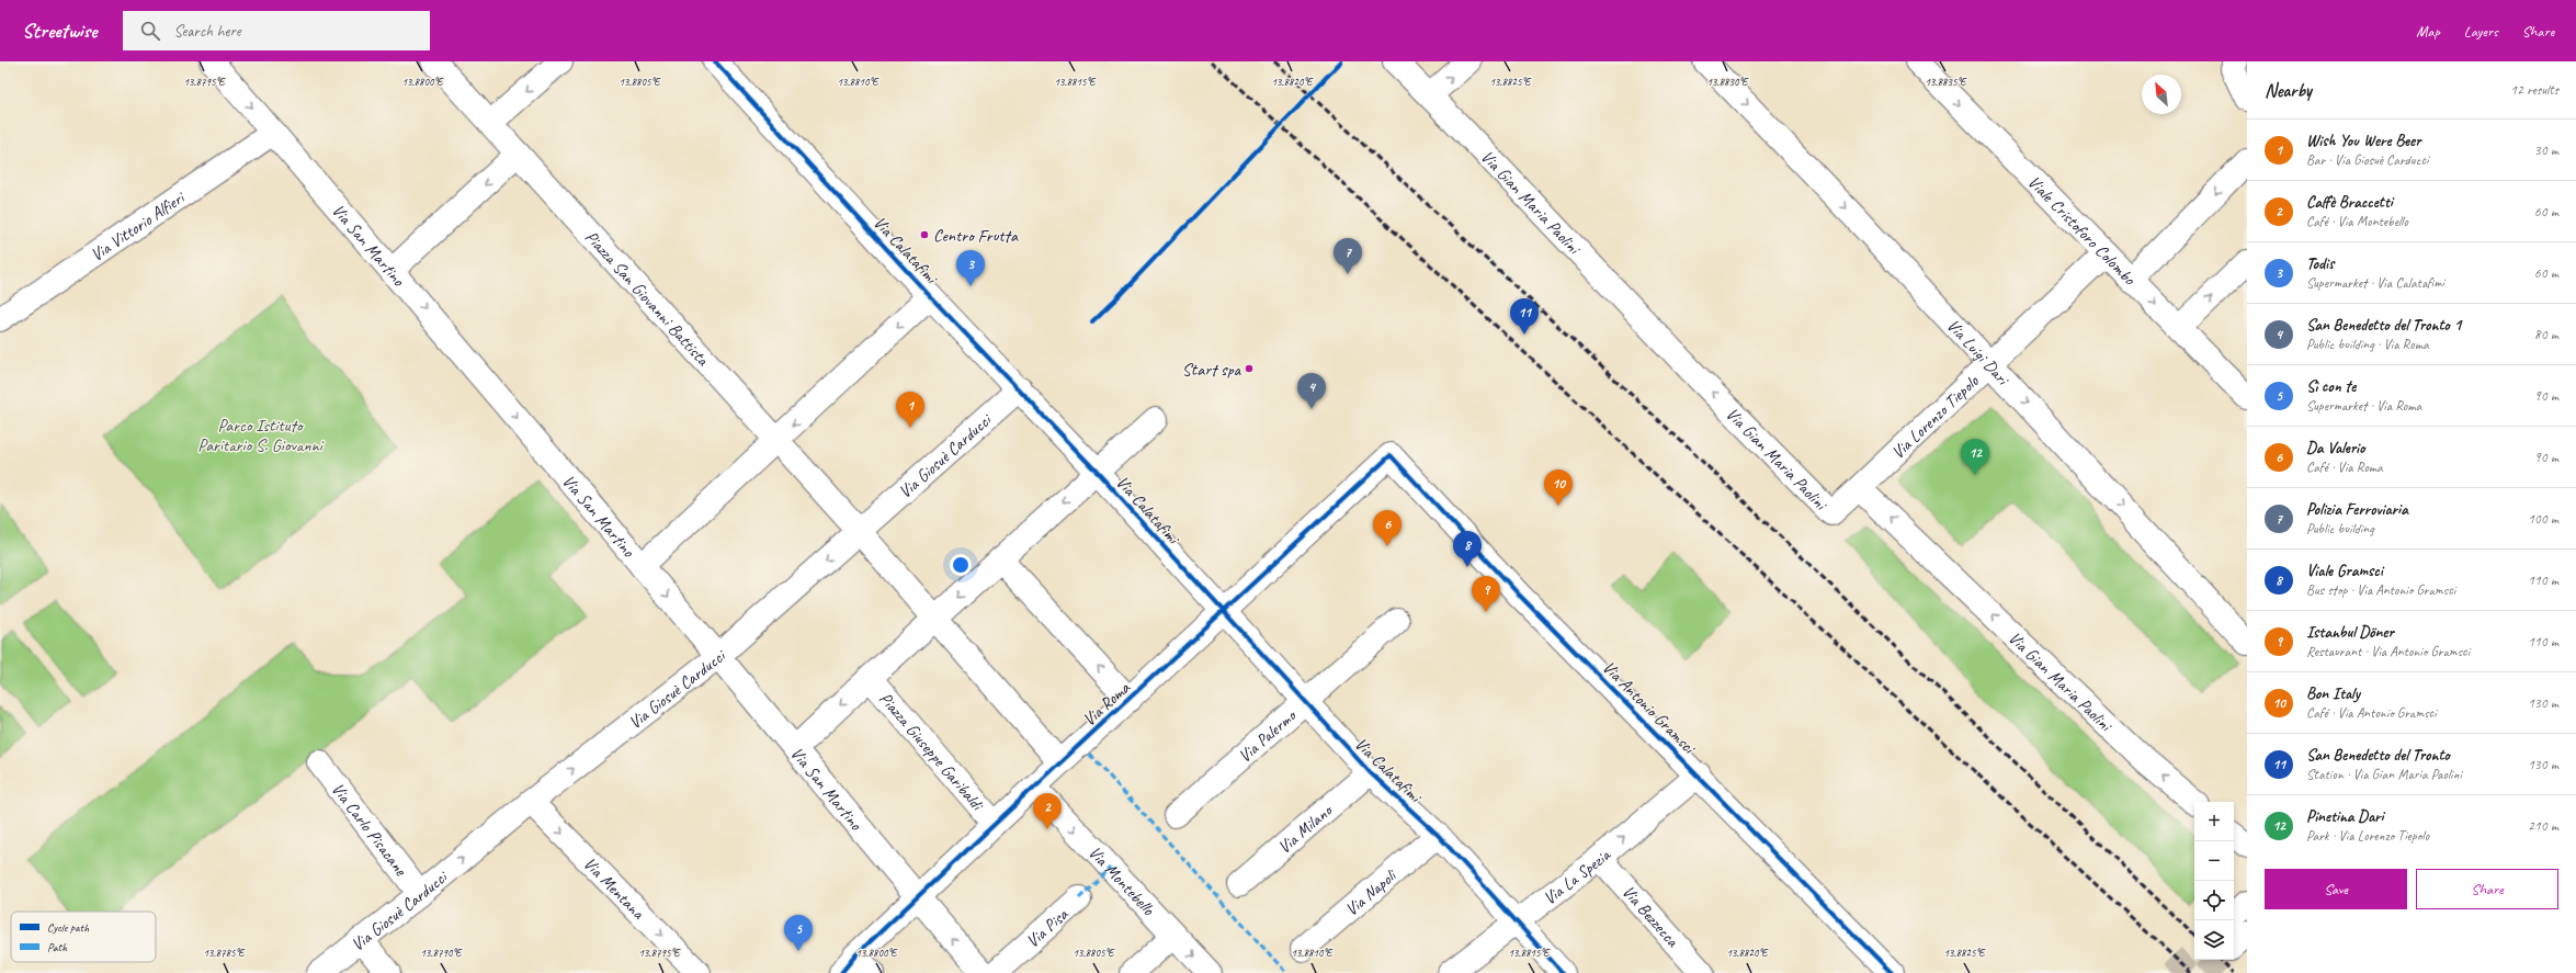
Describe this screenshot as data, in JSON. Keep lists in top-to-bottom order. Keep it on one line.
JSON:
{"streets":{"street":["Via Gian Maria Paolini","Via Vittorio Alfieri","Viale Cristoforo Colombo","Via San Martino","Via Calatafimi","Piazza San Giovanni Battista","Via Luigi Dari","Via Lorenzo Tiepolo","Via Giosuè Carducci","Via Roma","Via Antonio Gramsci","Via Palermo","Piazza Giuseppe Garibaldi","Via Carlo Pisacane","Via Milano","Via La Spezia","Via Montebello","Via Mentana","Via Napoli","Via Bezzecca","Via Pisa"]},"crossings":[["Via Gian Maria Paolini","Via Lorenzo Tiepolo"],["Via Vittorio Alfieri","Via San Martino"],["Viale Cristoforo Colombo","Via Lorenzo Tiepolo"],["Via San Martino","Via Giosuè Carducci"],["Via San Martino","Via Roma"],["Via San Martino","Piazza Giuseppe Garibaldi"],["Via Calatafimi","Via Giosuè Carducci"],["Via Calatafimi","Via Roma"],["Via Calatafimi","Via Palermo"],["Via Calatafimi","Piazza Giuseppe Garibaldi"],["Via Calatafimi","Via Milano"],["Via Calatafimi","Via La Spezia"],["Via Calatafimi","Via Napoli"],["Piazza San Giovanni Battista","Via Giosuè Carducci"],["Via Luigi Dari","Via Lorenzo Tiepolo"],["Via Giosuè Carducci","Via Carlo Pisacane"],["Via Giosuè Carducci","Via Mentana"],["Via Roma","Via Antonio Gramsci"],["Via Roma","Piazza Giuseppe Garibaldi"],["Via Roma","Via Montebello"],["Via Antonio Gramsci","Via La Spezia"],["Via La Spezia","Via Bezzecca"]],"one_way":["Via Gian Maria Paolini","Viale Cristoforo Colombo","Via Luigi Dari","Piazza Giuseppe Garibaldi","Via La Spezia","Via Montebello","Via Mentana"],"parks":["Parco Istituto Paritario S. Giovanni"],"places":["Centro Frutta","Start spa"],"legend":["Cycle path","Path"],"north":"top left","page":{"header":"Streetwise","search":"Search here","nav":["Map","Layers","Share"],"heading":["Nearby","12 results"],"list":[{"mark":"1","name":"Wish You Were Beer","note":"Bar · Via Giosuè Carducci","value":"30 m"},{"mark":"2","name":"Caffè Braccetti","note":"Café · Via Montebello","value":"60 m"},{"mark":"3","name":"Todis","note":"Supermarket · Via Calatafimi","value":"60 m"},{"mark":"4","name":"San Benedetto del Tronto 1","note":"Public building · Via Roma","value":"80 m"},{"mark":"5","name":"Sì con te","note":"Supermarket · Via Roma","value":"90 m"},{"mark":"6","name":"Da Valerio","note":"Café · Via Roma","value":"90 m"},{"mark":"7","name":"Polizia Ferroviaria","note":"Public building","value":"100 m"},{"mark":"8","name":"Viale Gramsci","note":"Bus stop · Via Antonio Gramsci","value":"110 m"},{"mark":"9","name":"Istanbul Döner","note":"Restaurant · Via Antonio Gramsci","value":"110 m"},{"mark":"10","name":"Bon Italy","note":"Café · Via Antonio Gramsci","value":"130 m"},{"mark":"11","name":"San Benedetto del Tronto","note":"Station · Via Gian Maria Paolini","value":"130 m"},{"mark":"12","name":"Pinetina Dari","note":"Park · Via Lorenzo Tiepolo","value":"210 m"}],"pins":["7","3","11","4","1","12","10","6","8","9","2","5"],"map_buttons":["+","−"],"buttons":["Save","Share"]},"coordinates":["13.8795°E","13.8800°E","13.8805°E","13.8810°E","13.8815°E","13.8820°E","13.8825°E","13.8830°E","13.8835°E","13.8785°E","13.8790°E"]}
